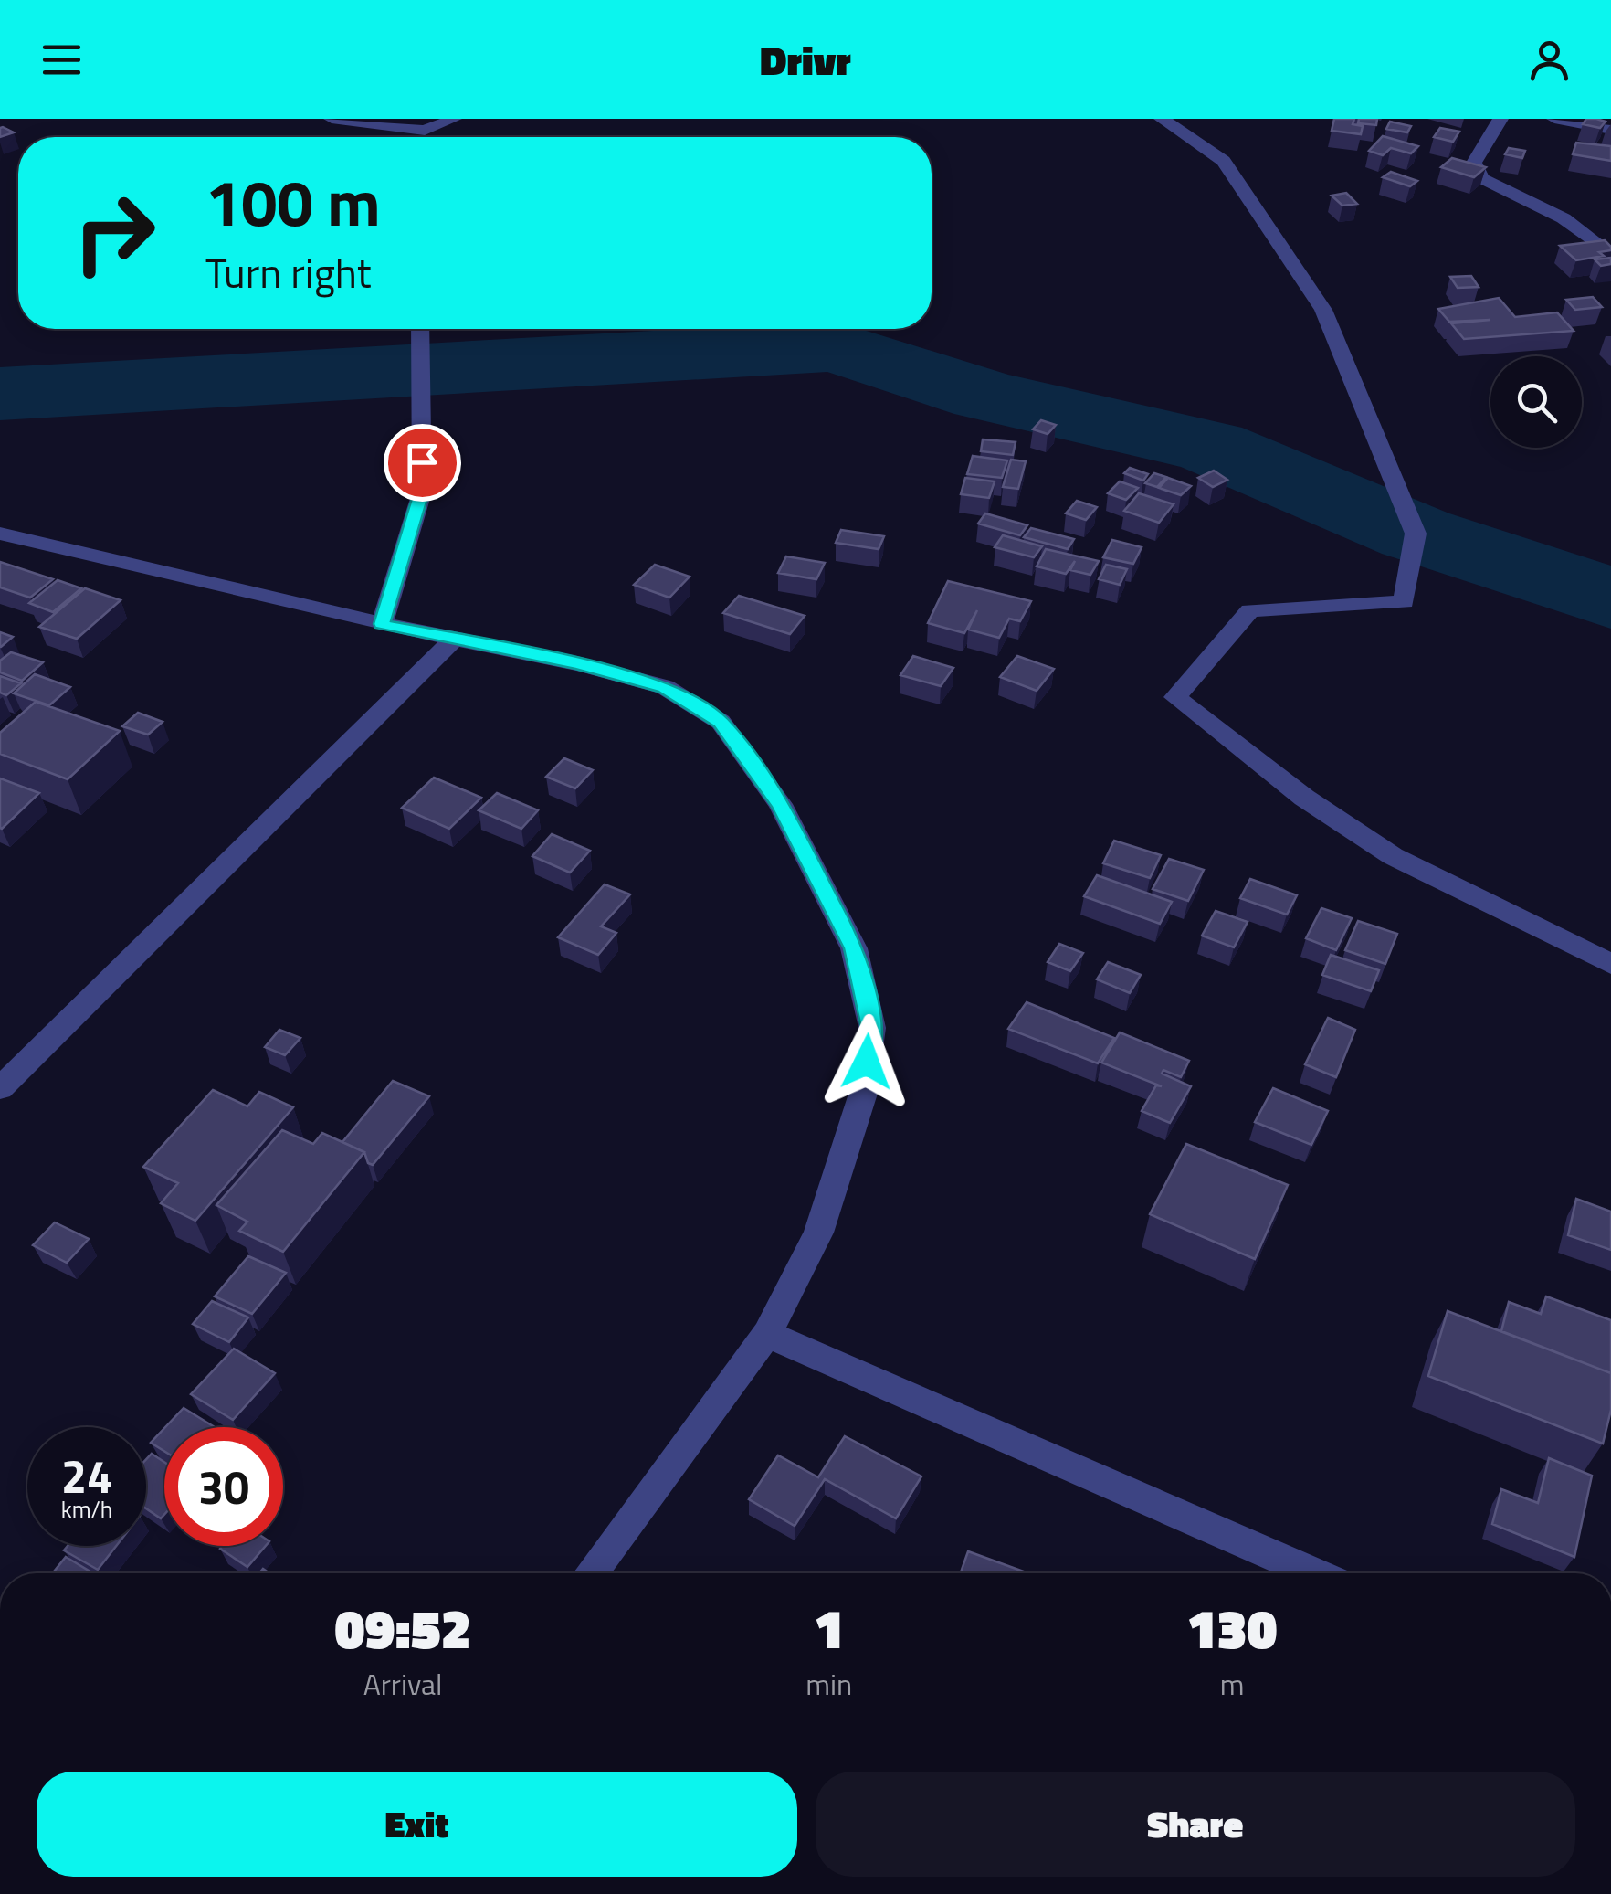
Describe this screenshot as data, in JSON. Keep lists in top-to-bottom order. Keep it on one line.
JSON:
{"page":{"header":"Drivr","turn":["100 m","Turn right"],"speed":"24 km/h","limit":"30","eta":["09:52","Arrival","1","min","130","m"],"buttons":["Exit","Share"]}}
